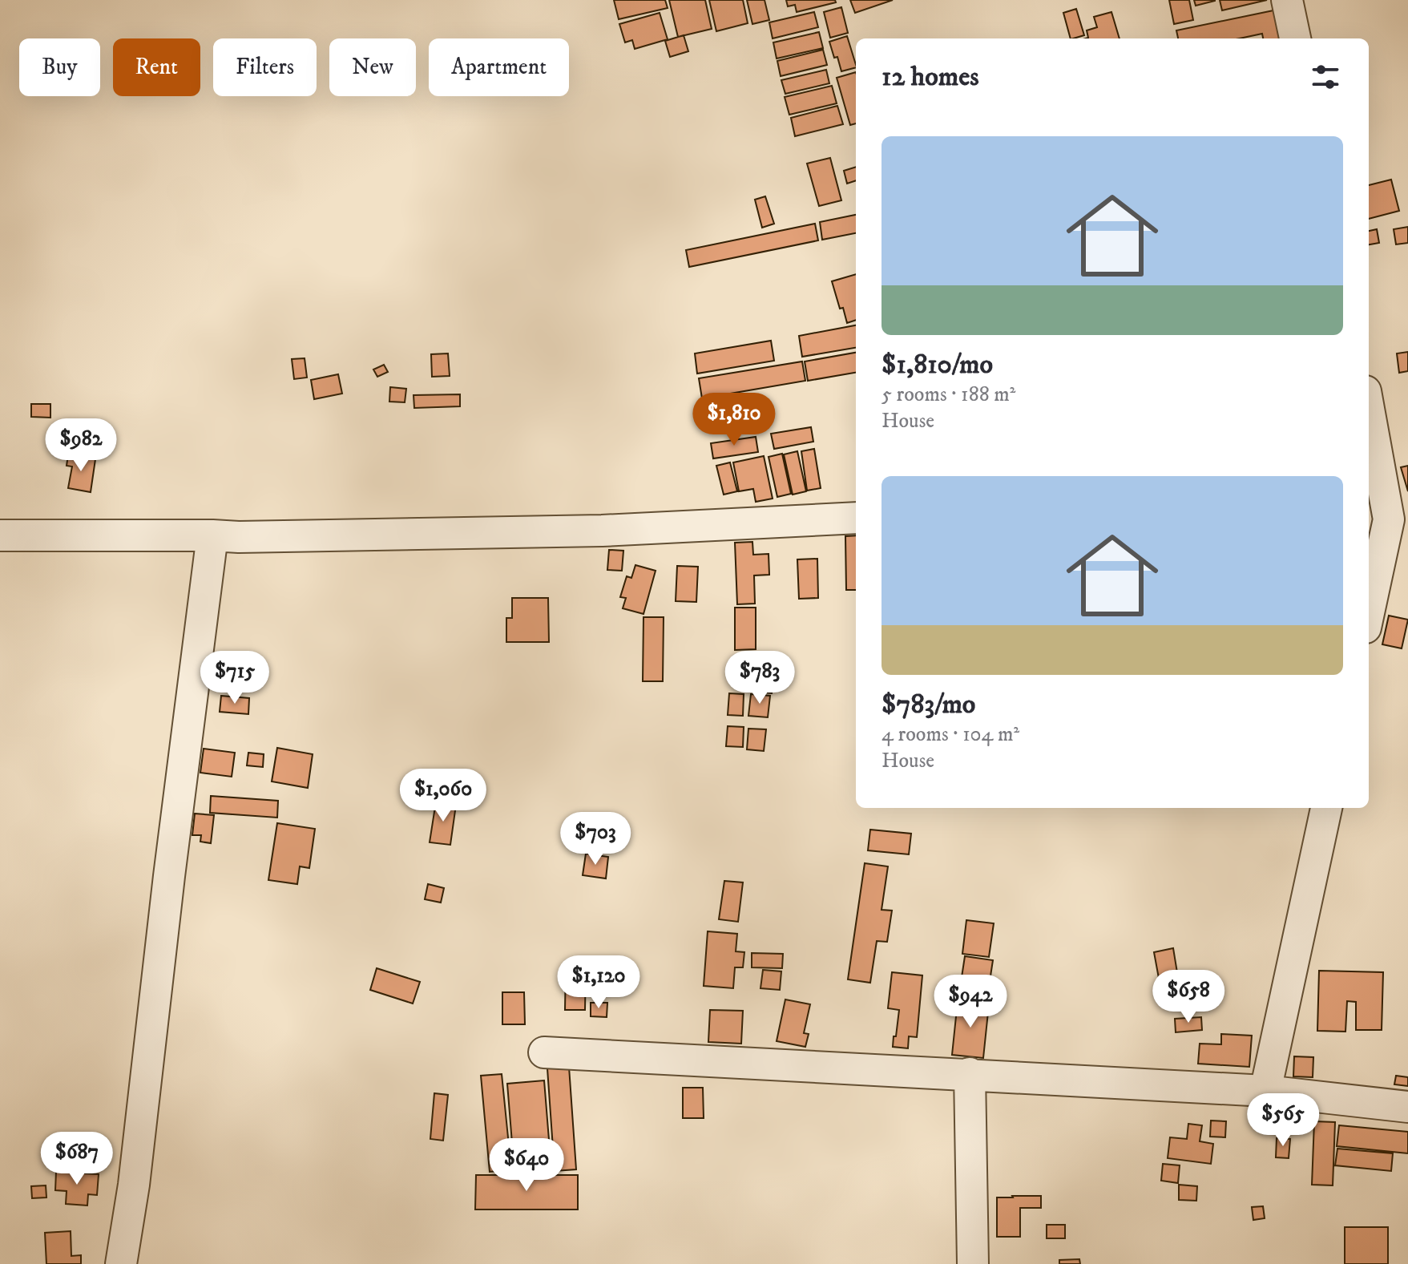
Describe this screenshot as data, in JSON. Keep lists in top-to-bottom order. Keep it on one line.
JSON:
{"page":{"chip":["Buy","Rent","Filters","New","Apartment"],"heading":"12 homes","list":[{"name":"$1,810/mo","note":"5 rooms · 188 m² · House"},{"name":"$783/mo","note":"4 rooms · 104 m² · House"}],"price":["$1,810","$982","$715","$783","$1,060","$703","$1,120","$658","$942","$565","$687","$640"]}}
